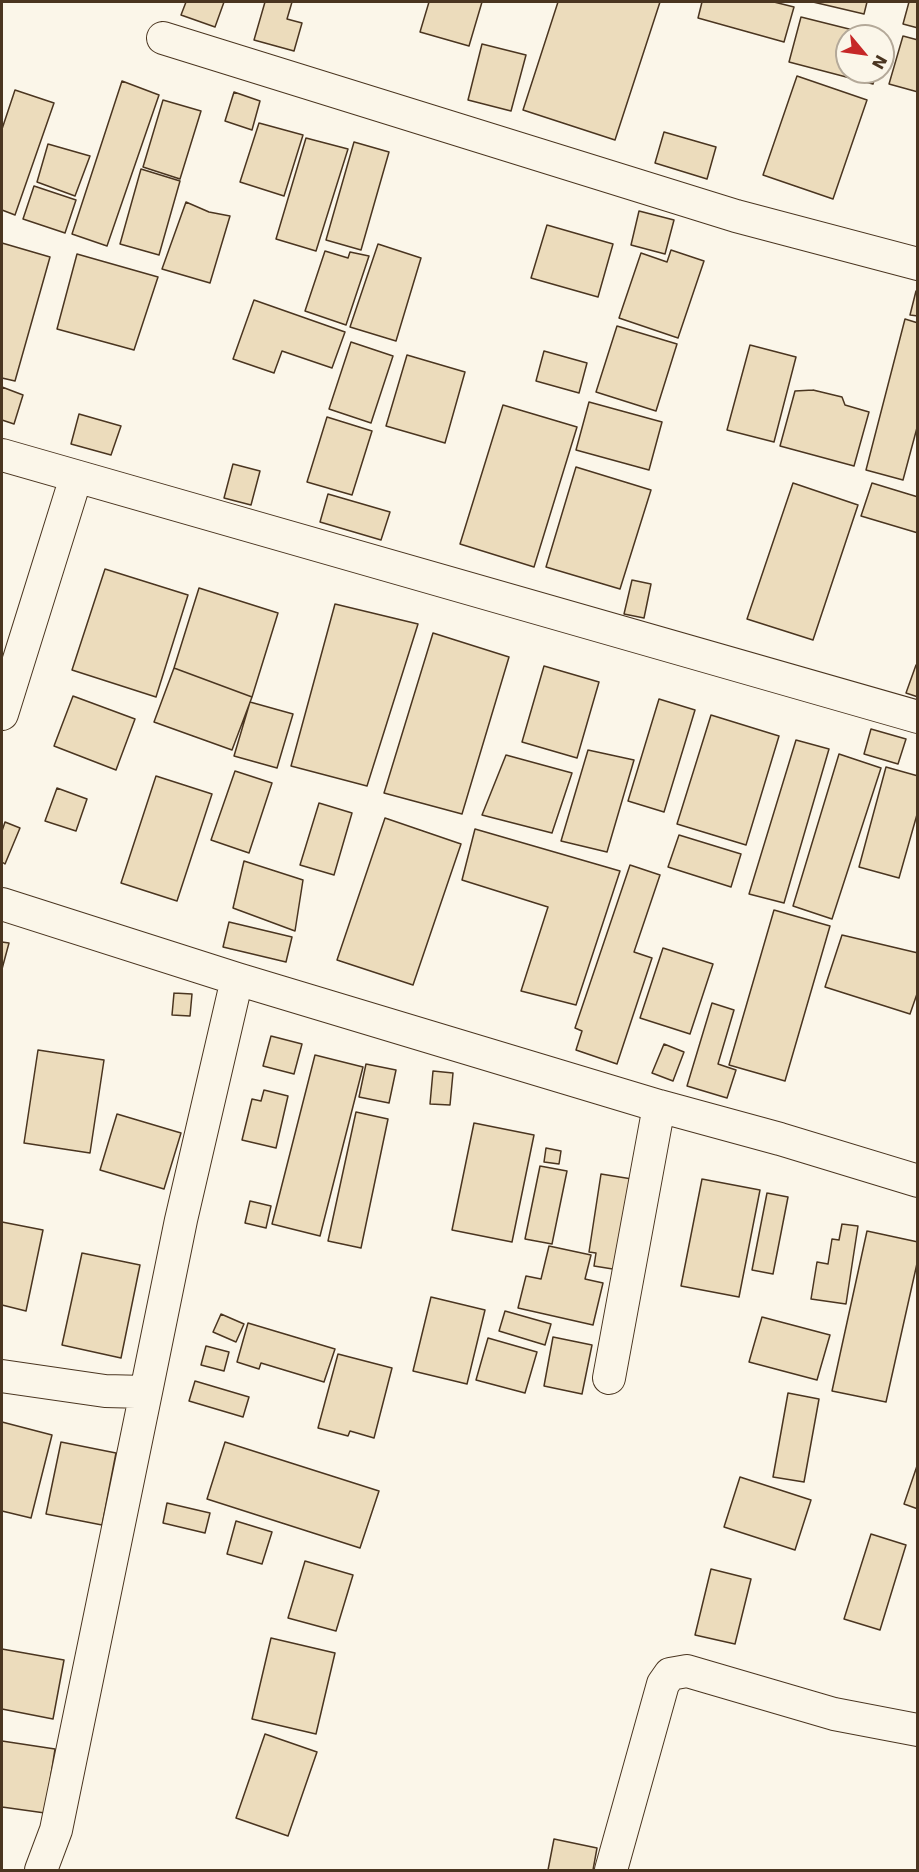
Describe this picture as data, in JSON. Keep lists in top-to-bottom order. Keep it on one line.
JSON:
{"north":"bottom right"}
